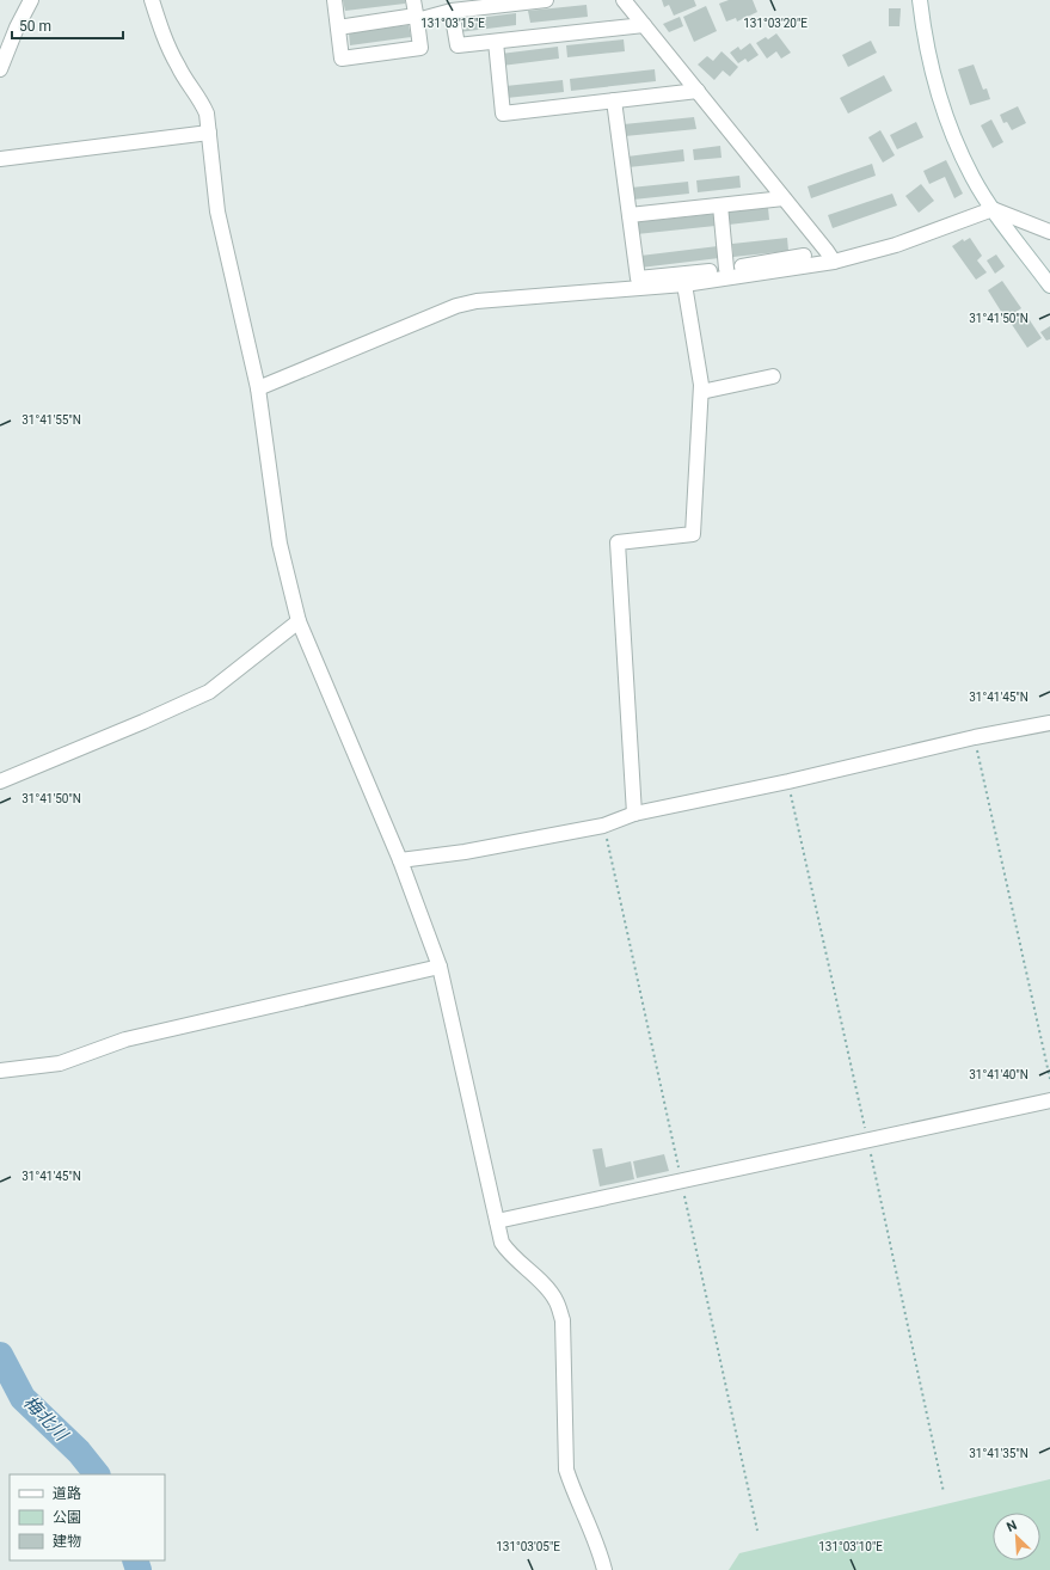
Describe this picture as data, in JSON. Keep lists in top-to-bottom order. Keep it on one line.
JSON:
{"water":["梅北川"],"legend":["道路","公園","建物"],"scale_bar":"50 m","north":"top left","coordinates":["131°03'15\"E","131°03'20\"E","31°41'50\"N","31°41'55\"N","31°41'45\"N","31°41'40\"N","31°41'35\"N","131°03'05\"E","131°03'10\"E"]}
